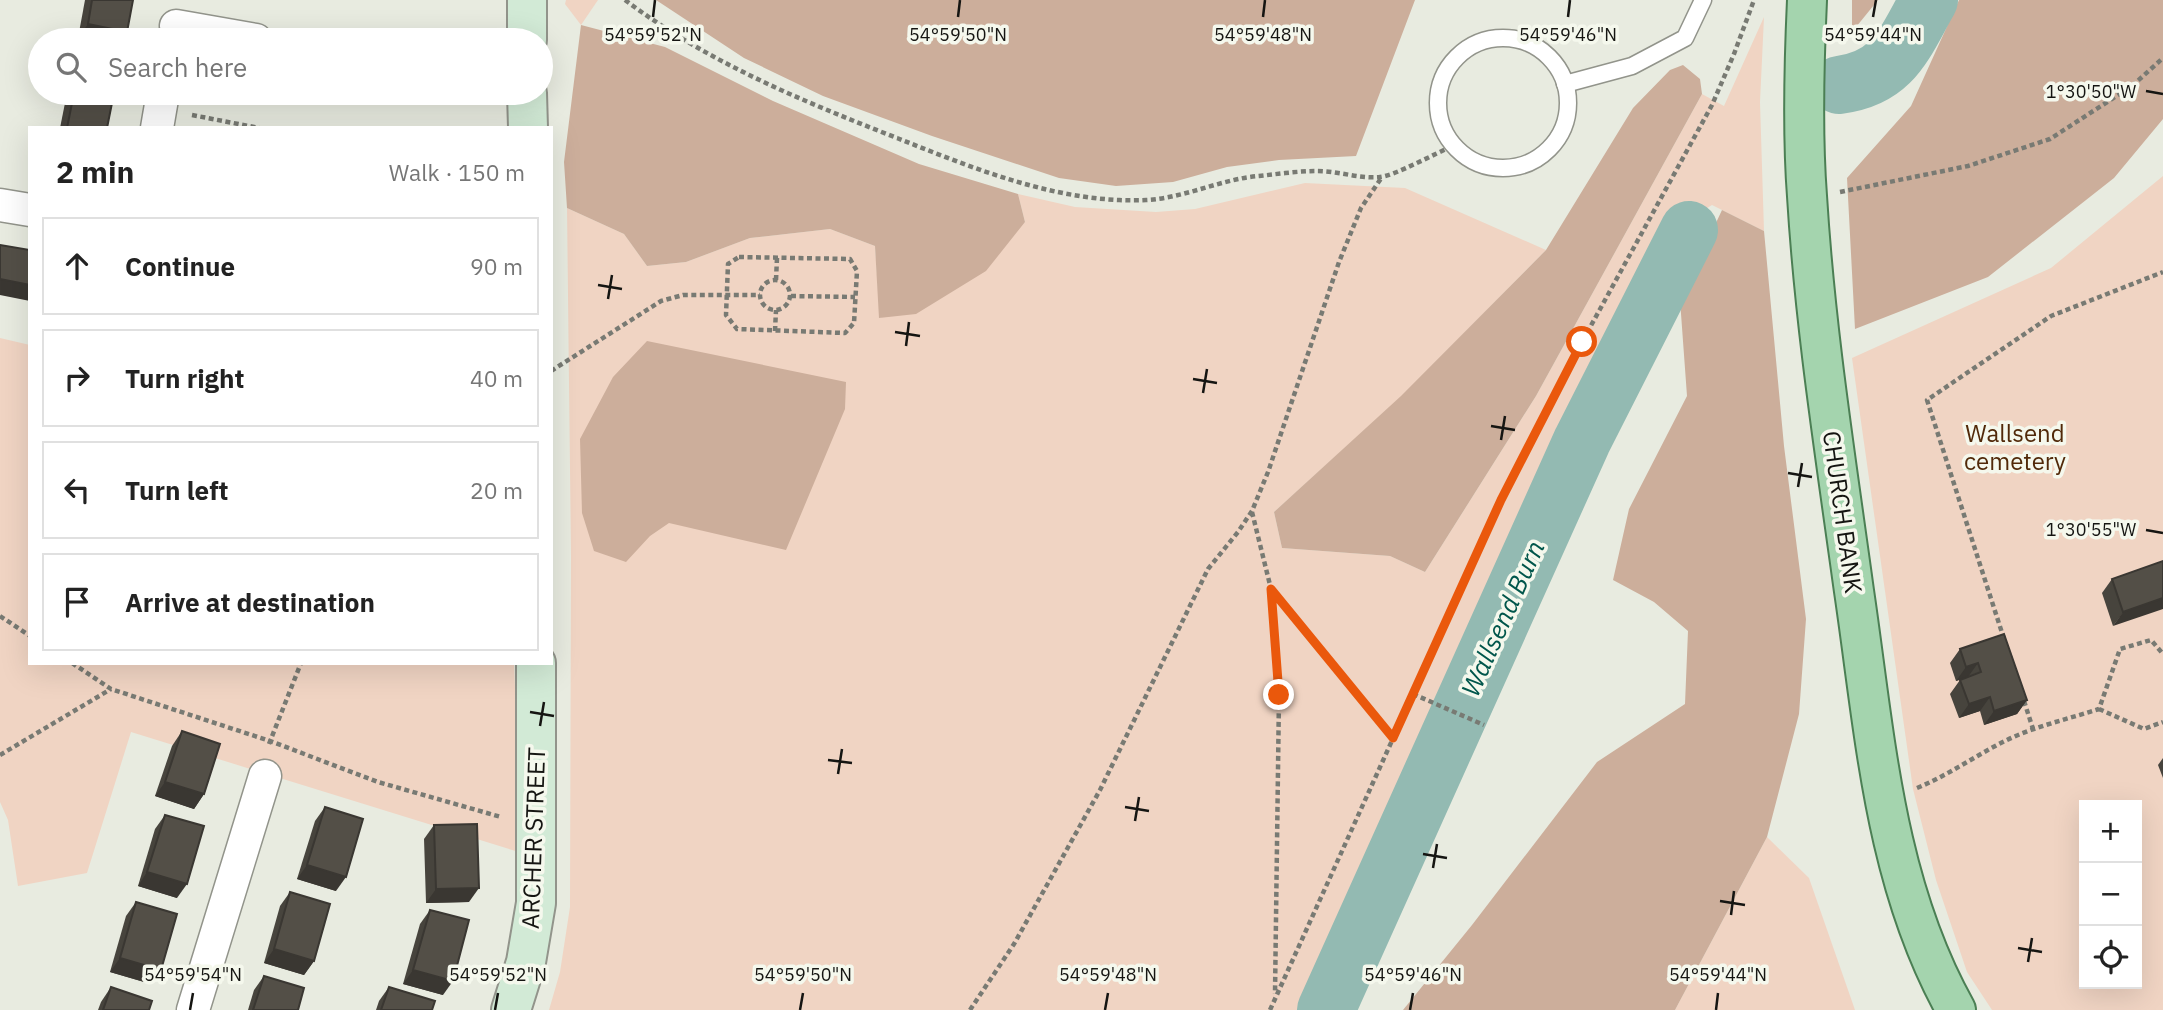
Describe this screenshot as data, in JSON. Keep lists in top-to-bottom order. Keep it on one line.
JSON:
{"streets":{"main road":["CHURCH BANK","ARCHER STREET"]},"water":["Wallsend Burn"],"parks":["Wallsend cemetery"],"page":{"search":"Search here","heading":["2 min","Walk · 150 m"],"list":[["Continue","90 m"],["Turn right","40 m"],["Turn left","20 m"],"Arrive at destination"],"map_buttons":["+","−"]},"coordinates":["54°59'44\"N","54°59'52\"N","54°59'50\"N","54°59'48\"N","54°59'46\"N","1°30'50\"W","1°30'55\"W","54°59'54\"N"]}
